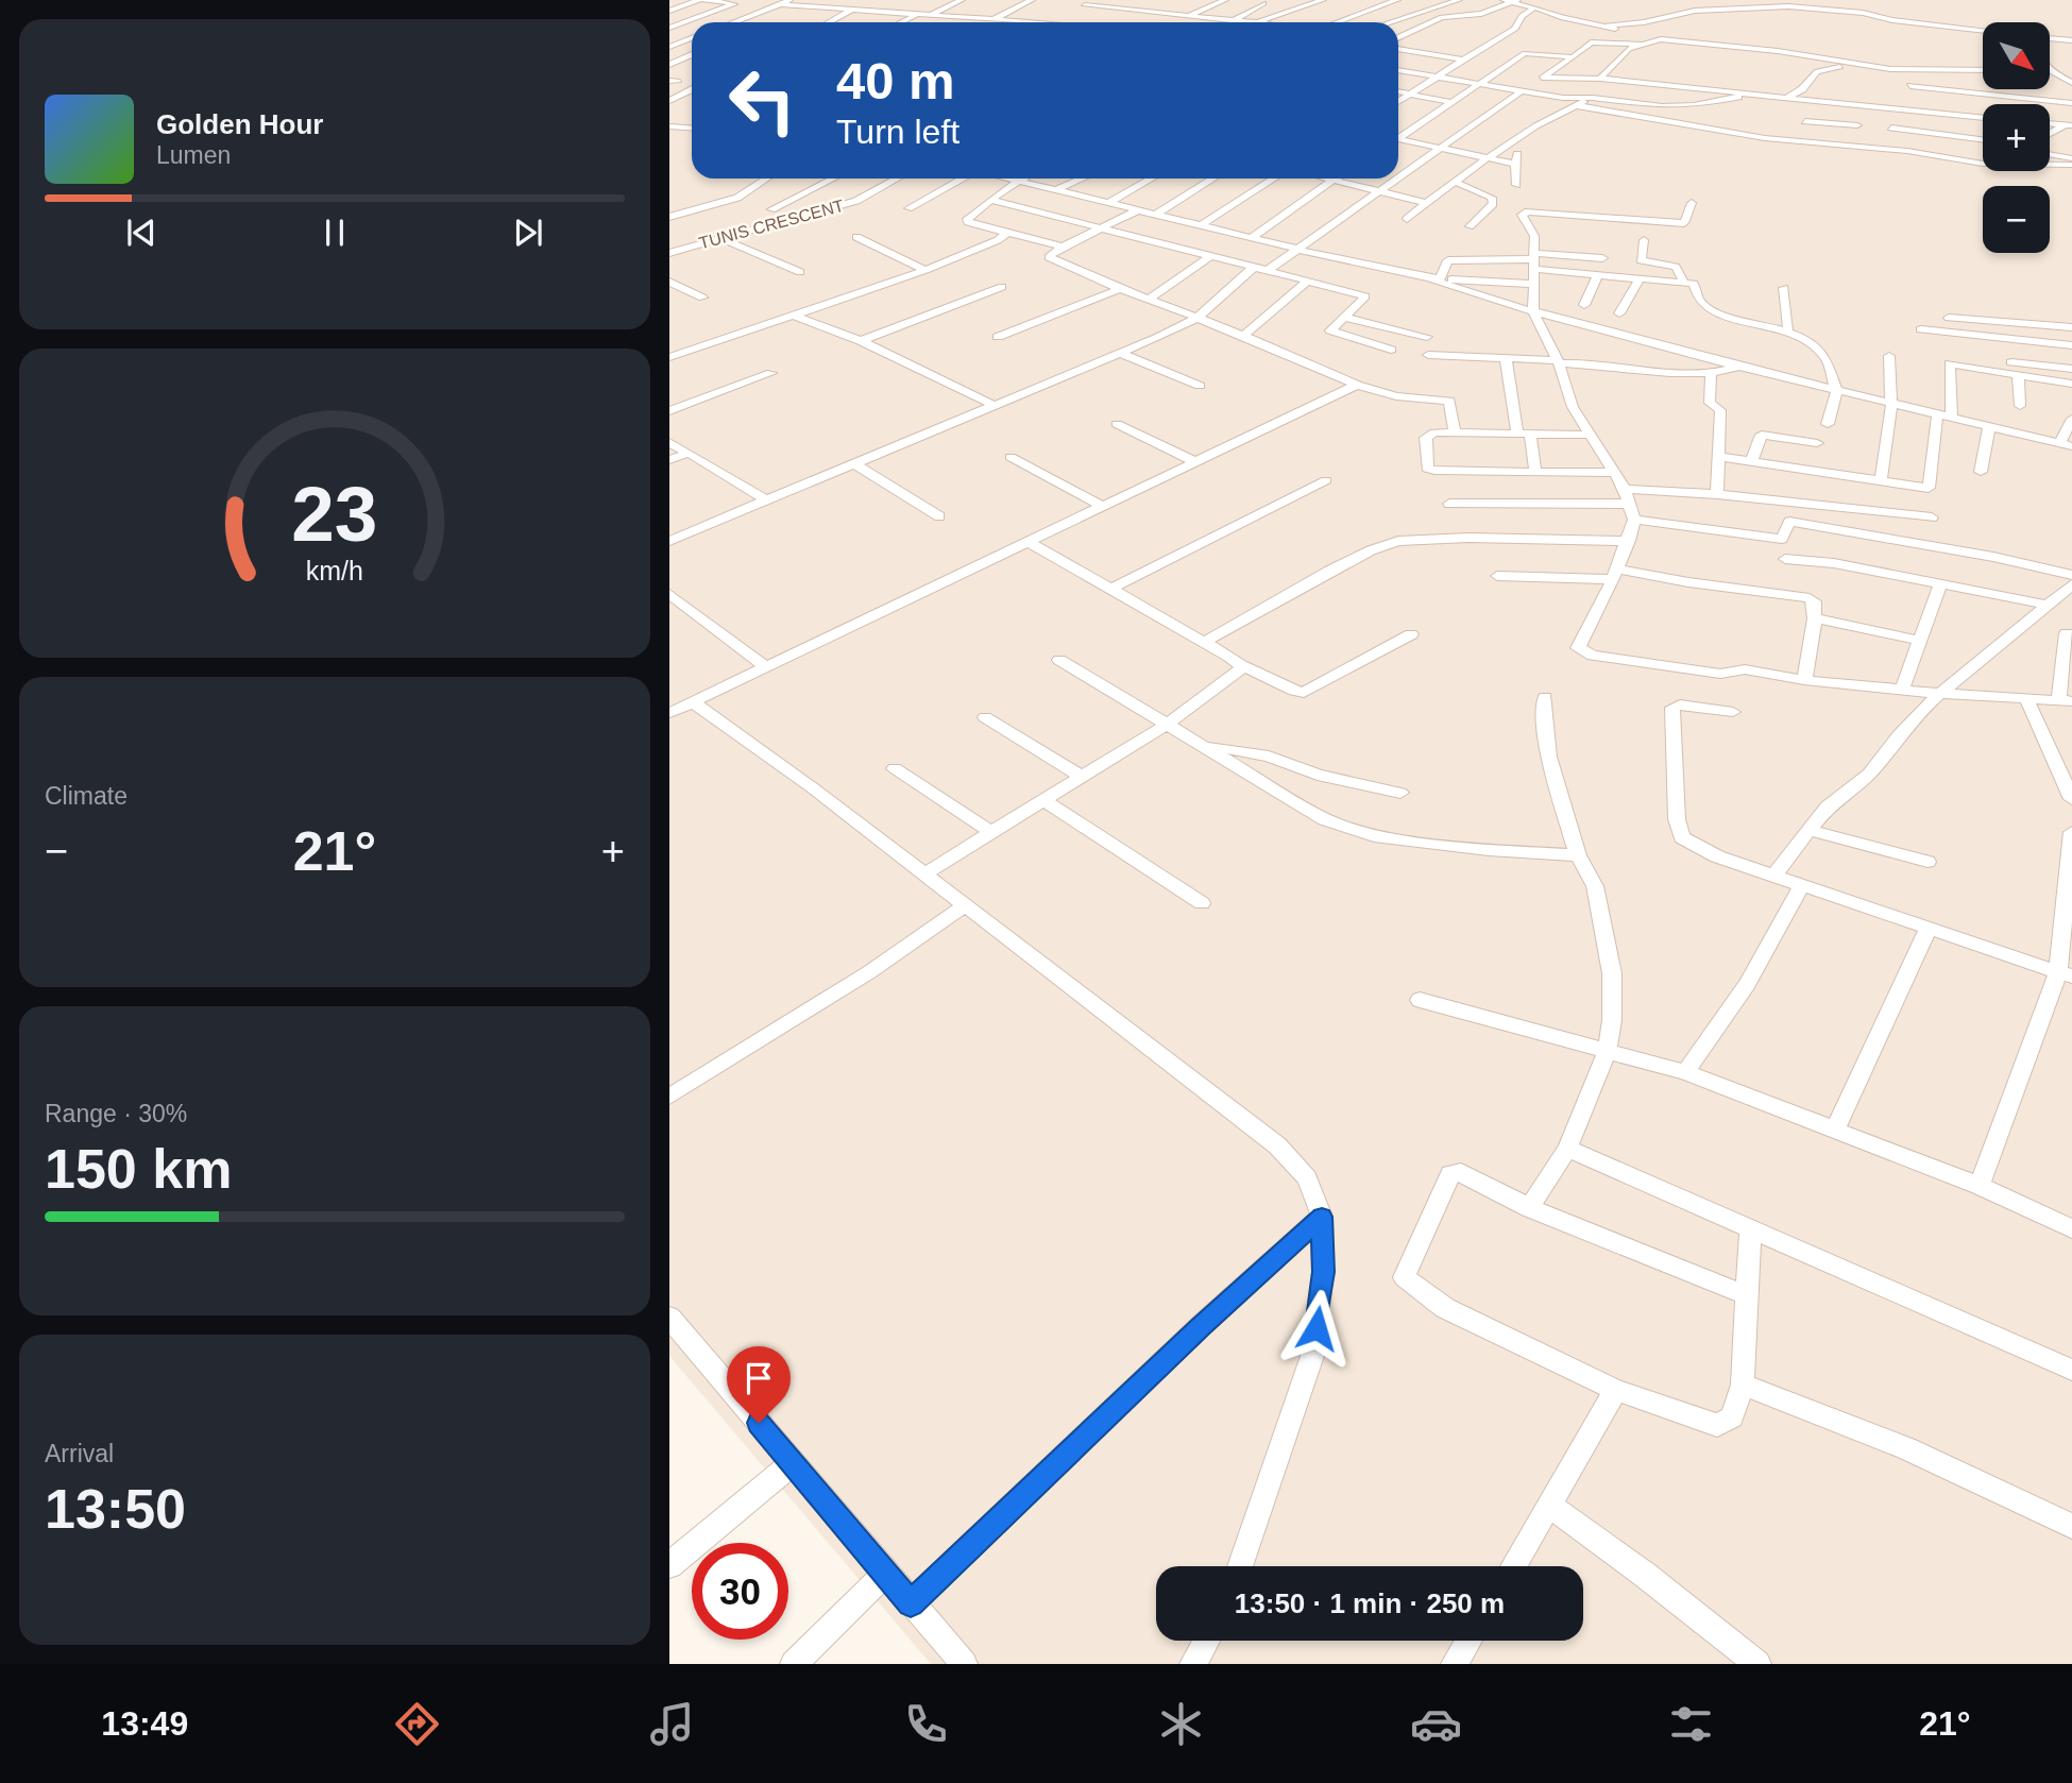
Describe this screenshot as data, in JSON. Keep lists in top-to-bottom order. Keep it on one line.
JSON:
{"streets":{"street":["TUNIS CRESCENT"]},"north":"bottom right","page":{"map_buttons":["+","−"],"turn":["40 m","Turn left"],"song":["Golden Hour","Lumen"],"tile":["Climate",["Range · 30%","150 km"],["Arrival","13:50"]],"heat":["−","21°","+"],"limit":"30","trip":"13:50 · 1 min · 250 m","tabs":["13:49","21°"],"gauge":["23","km/h"]}}
